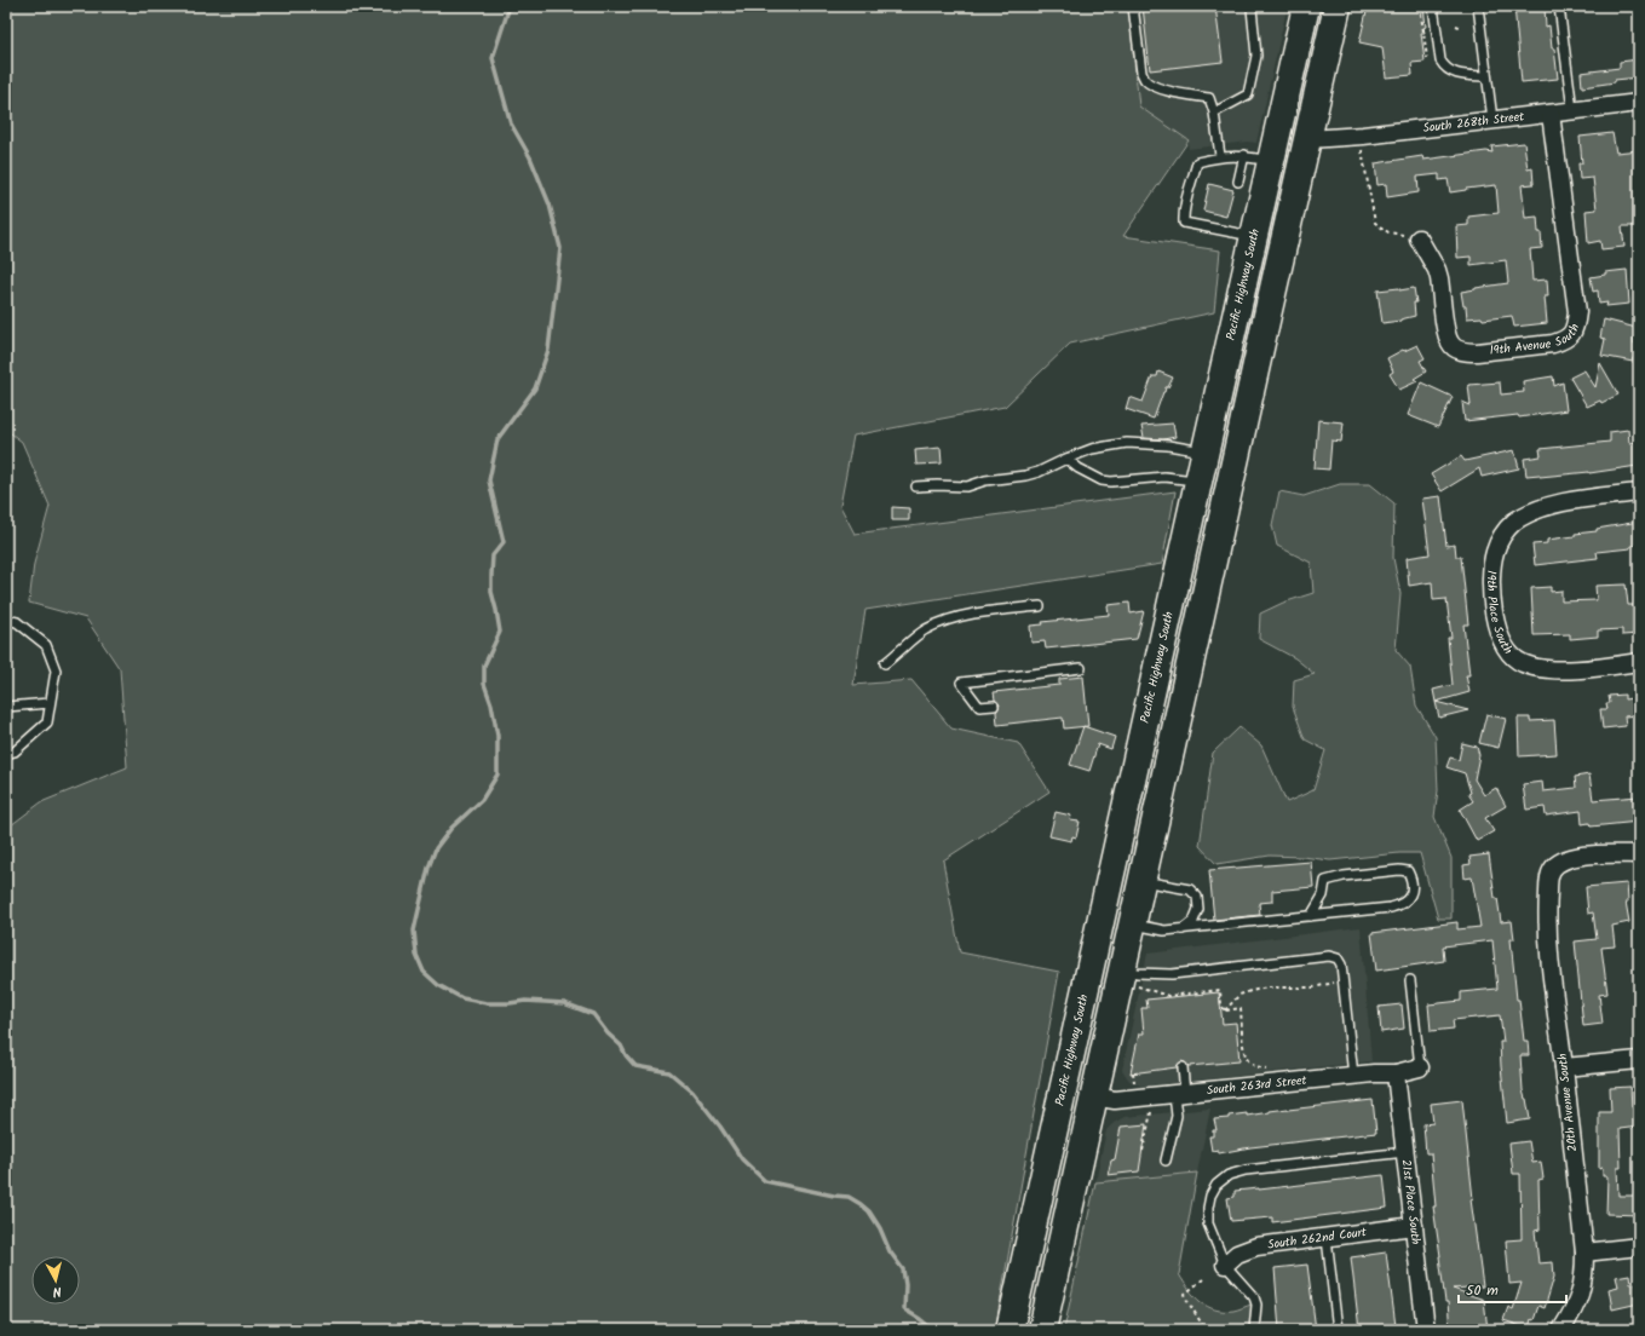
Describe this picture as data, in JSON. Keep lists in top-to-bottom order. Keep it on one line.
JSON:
{"streets":{"main road":["Pacific Highway South"],"street":["South 268th Street","19th Avenue South","19th Place South","South 263rd Street","20th Avenue South","21st Place South","South 262nd Court"]},"crossings":[["South 268th Street","19th Avenue South"],["South 263rd Street","21st Place South"],["21st Place South","South 262nd Court"]],"scale_bar":"50 m","north":"bottom"}
